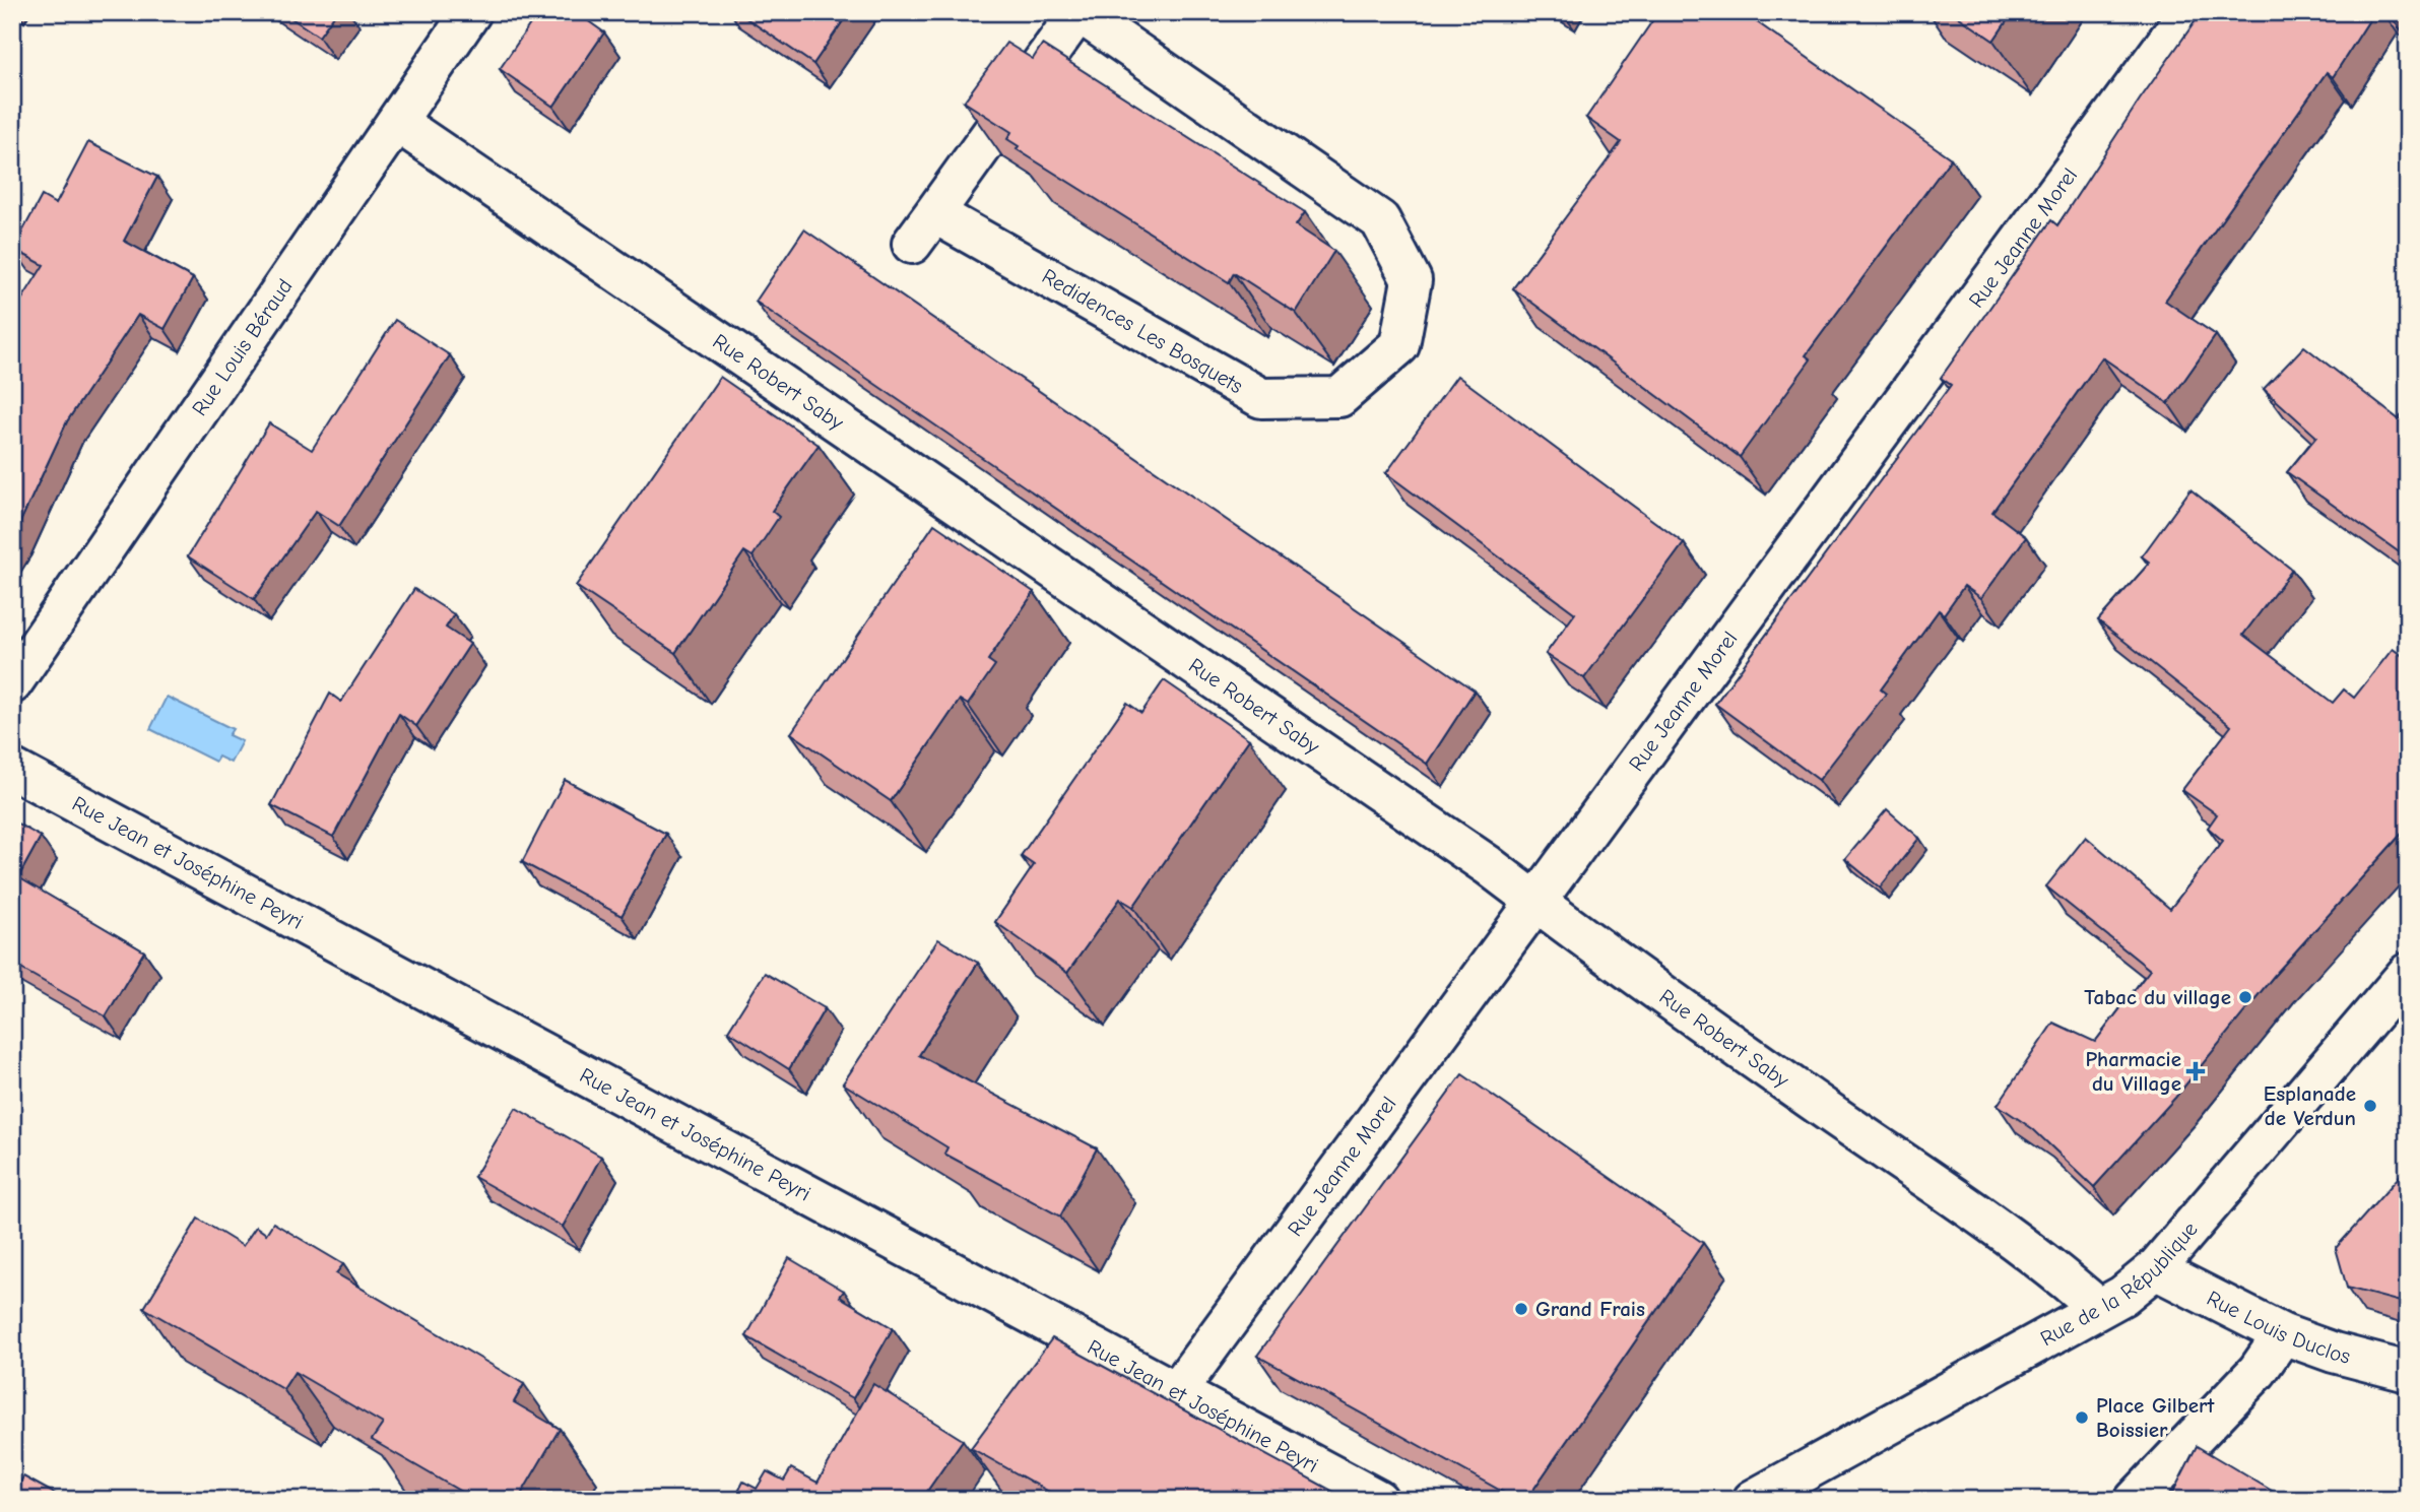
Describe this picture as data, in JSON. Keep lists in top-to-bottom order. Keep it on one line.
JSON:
{"streets":{"street":["Rue Jeanne Morel","Redidences Les Bosquets","Rue Louis Béraud","Rue Robert Saby","Rue Jean et Joséphine Peyri","Rue de la République","Rue Louis Duclos"]},"crossings":[["Rue Jeanne Morel","Rue Robert Saby"],["Rue Jeanne Morel","Rue Jean et Joséphine Peyri"],["Rue Louis Béraud","Rue Robert Saby"],["Rue Robert Saby","Rue de la République"],["Rue de la République","Rue Louis Duclos"]],"places":{"other":["Tabac du village","Esplanade de Verdun","Grand Frais","Place Gilbert Boissier"],"health":["Pharmacie du Village"]}}
